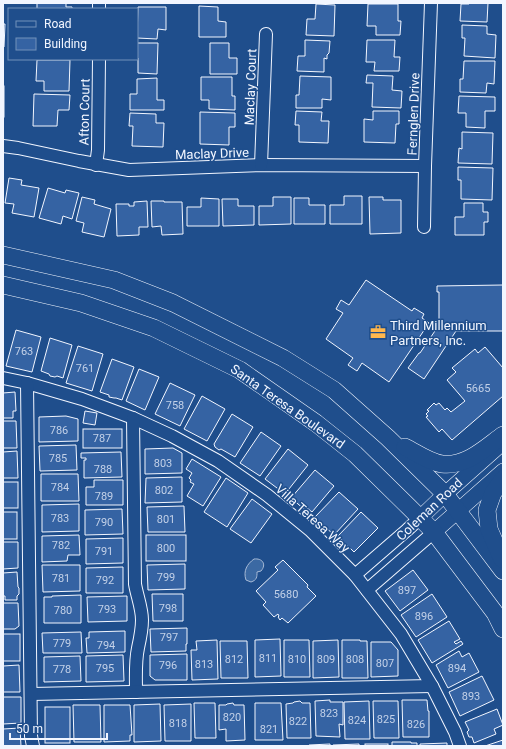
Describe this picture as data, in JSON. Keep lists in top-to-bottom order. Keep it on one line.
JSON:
{"streets":{"main road":["Santa Teresa Boulevard"],"street":["Maclay Court","Afton Court","Fernglen Drive","Maclay Drive","Coleman Road","Villa Teresa Way"]},"crossings":[["Maclay Court","Maclay Drive"],["Afton Court","Maclay Drive"],["Fernglen Drive","Maclay Drive"],["Santa Teresa Boulevard","Coleman Road"],["Coleman Road","Villa Teresa Way"]],"places":{"office":["Third Millennium Partners, Inc."]},"house_numbers":["763","761","5665","758","786","787","785","803","788","784","802","789","783","801","790","782","800","791","799","781","792","897","5680","798","793","780","896","797","779","794","811","812","810","809","808","807","813","796","795","894","778","893","823","820","825","824","822","818","826","821"],"legend":["Road","Building"],"scale_bar":"50 m"}
